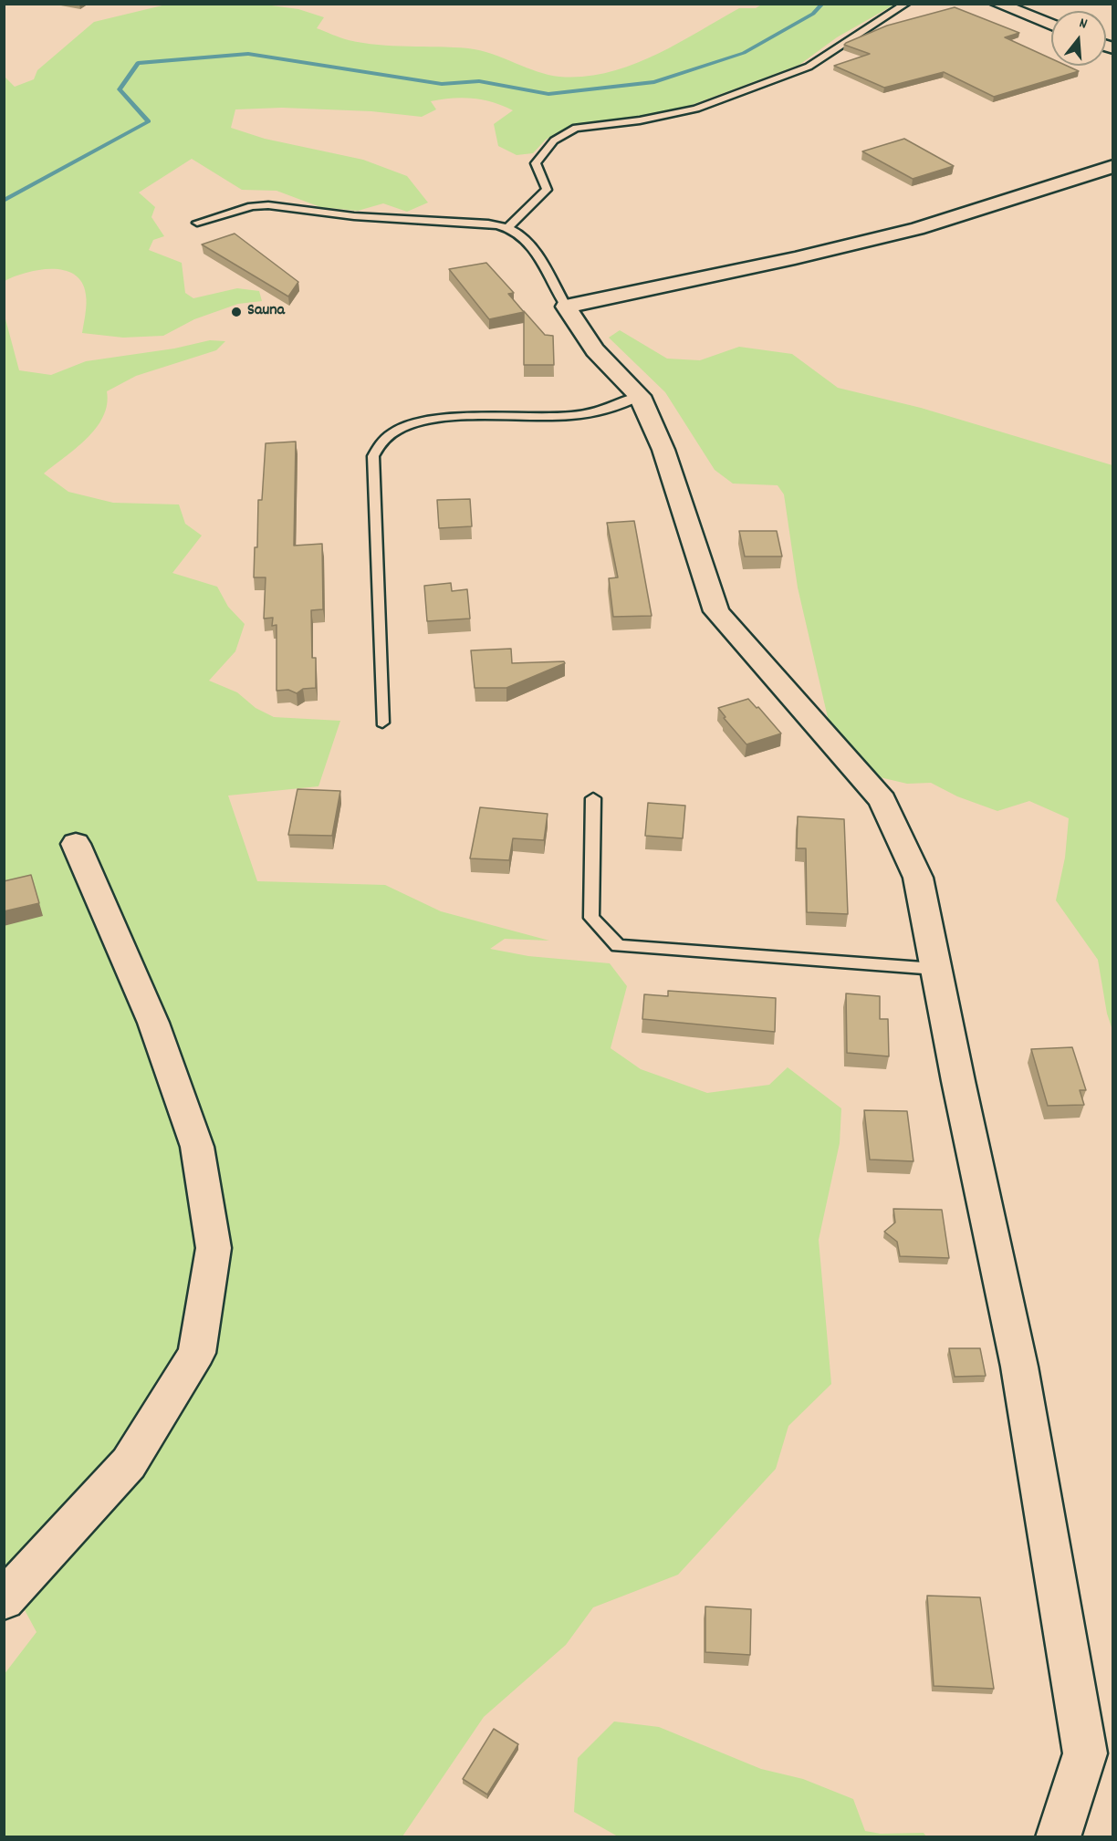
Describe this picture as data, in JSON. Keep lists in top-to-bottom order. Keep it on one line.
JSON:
{"places":["Sauna"],"north":"top"}
